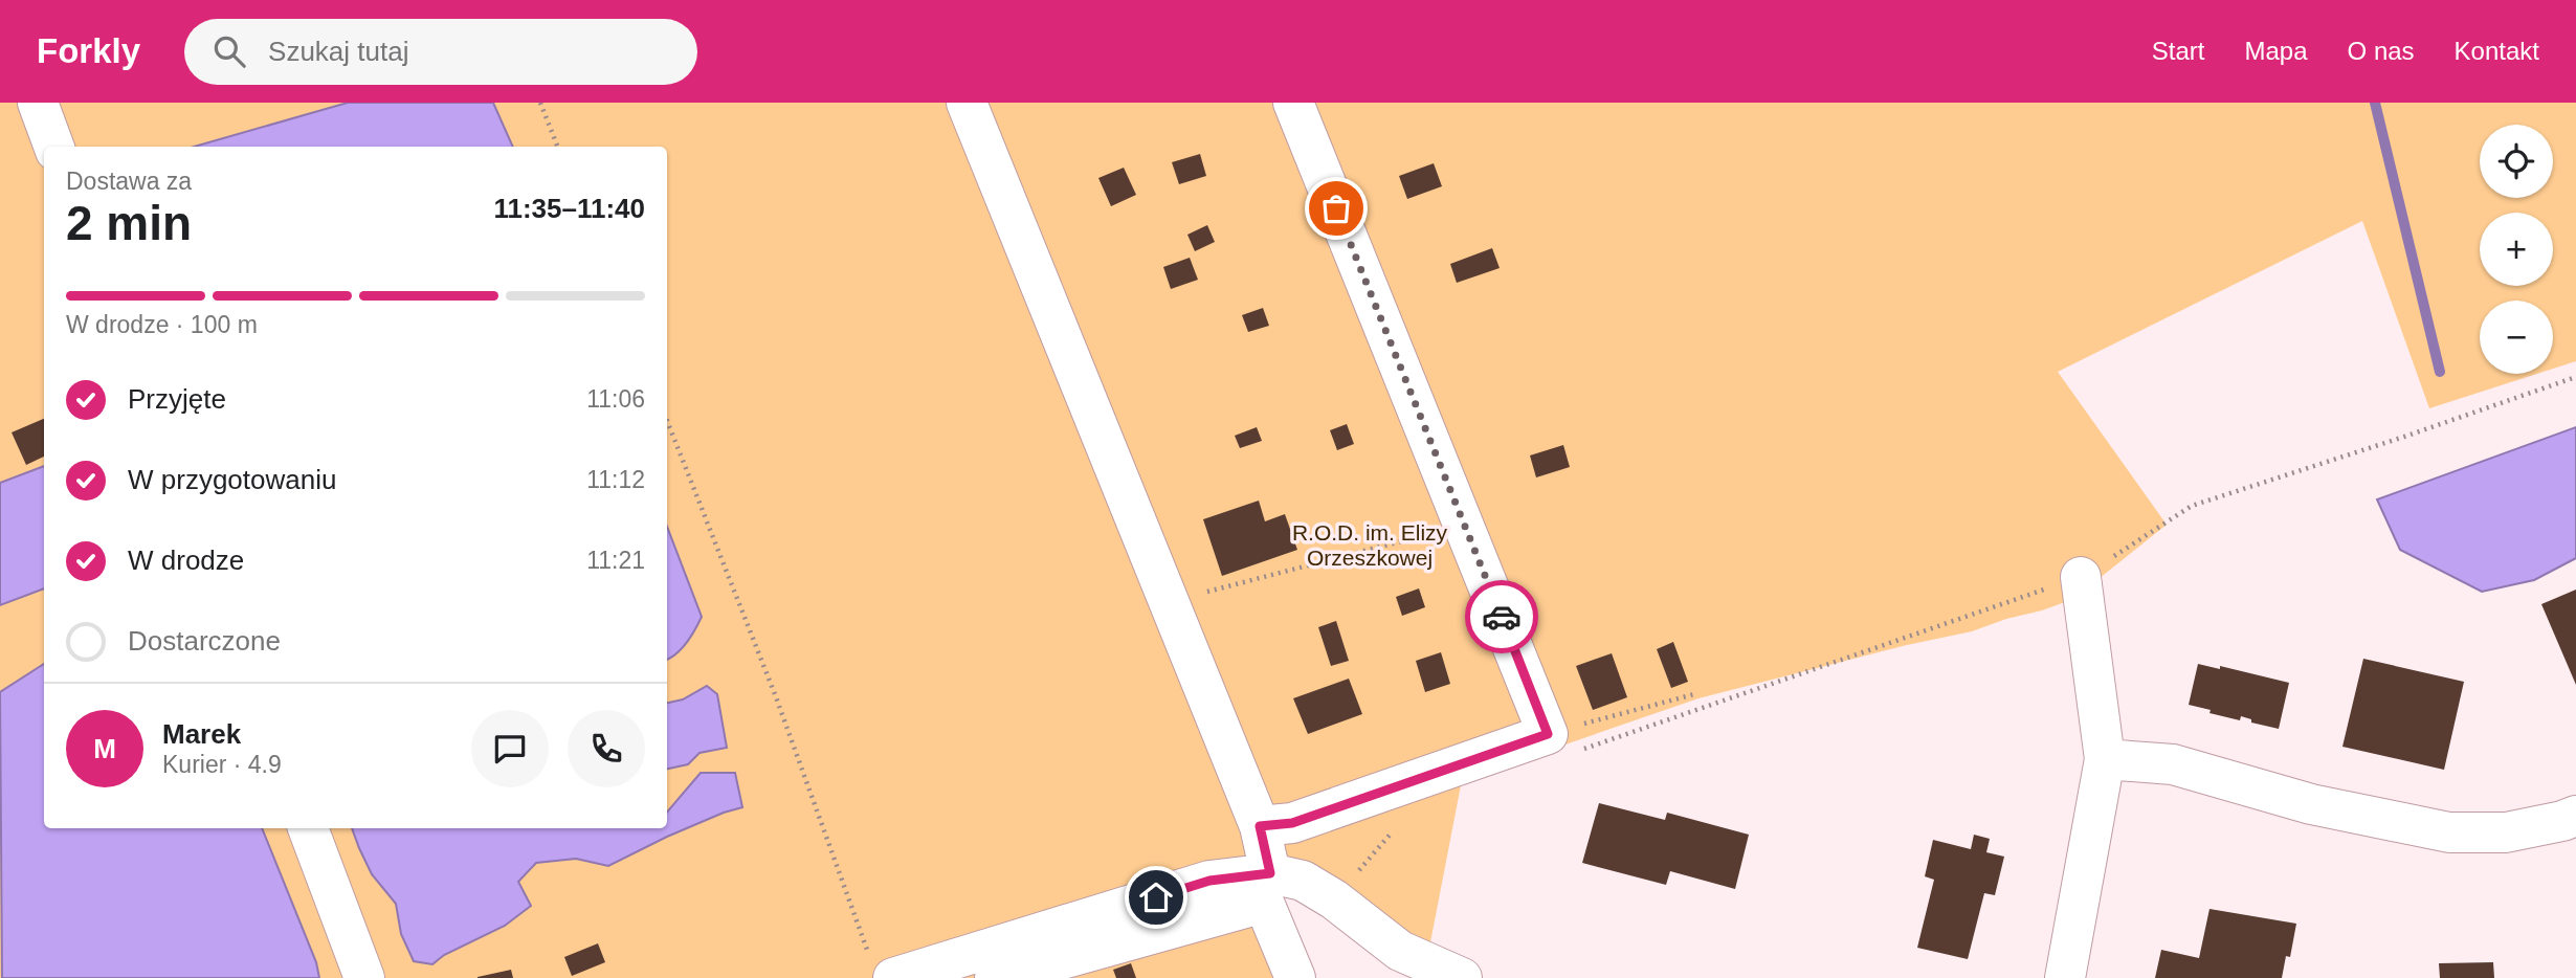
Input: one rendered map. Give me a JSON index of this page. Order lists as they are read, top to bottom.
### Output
{
  "parks": ["R.O.D. im. Elizy Orzeszkowej"],
  "page": {
    "header": "Forkly",
    "search": "Szukaj tutaj",
    "nav": [
      "Start",
      "Mapa",
      "O nas",
      "Kontakt"
    ],
    "map_buttons": ["+", "−"],
    "heading": ["2 min", "Dostawa za", "11:35–11:40"],
    "panel": ["Marek", "Kurier · 4.9"],
    "bar": "W drodze · 100 m",
    "list": [
      ["Przyjęte", "11:06"],
      ["W przygotowaniu", "11:12"],
      ["W drodze", "11:21"],
      "Dostarczone"
    ],
    "round": "M"
  }
}
